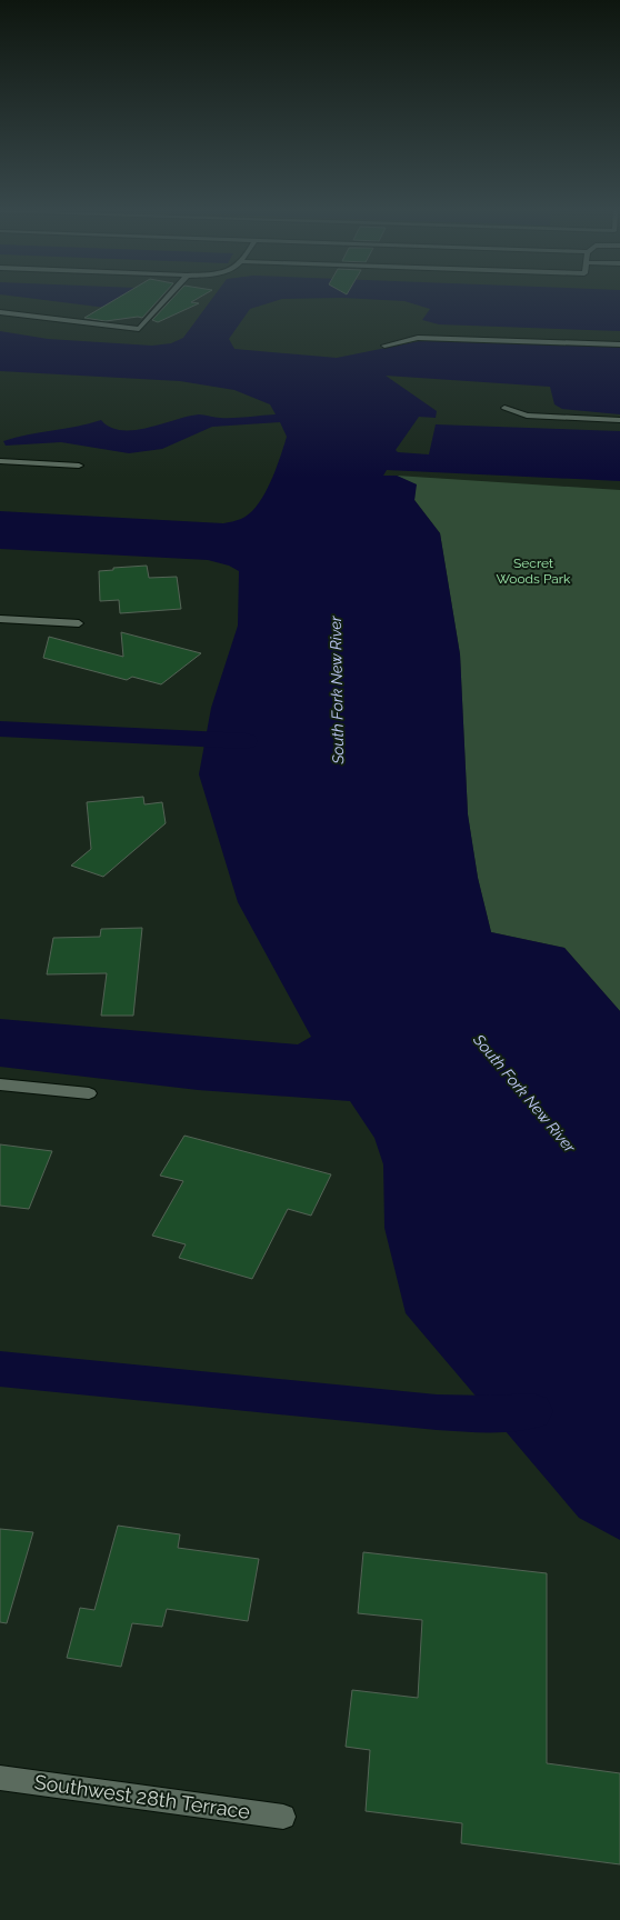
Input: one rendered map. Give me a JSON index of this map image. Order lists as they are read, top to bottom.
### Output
{
  "streets": {
    "street": ["Southwest 28th Terrace"]
  },
  "water": ["South Fork New River"],
  "parks": ["Secret Woods Park"]
}
